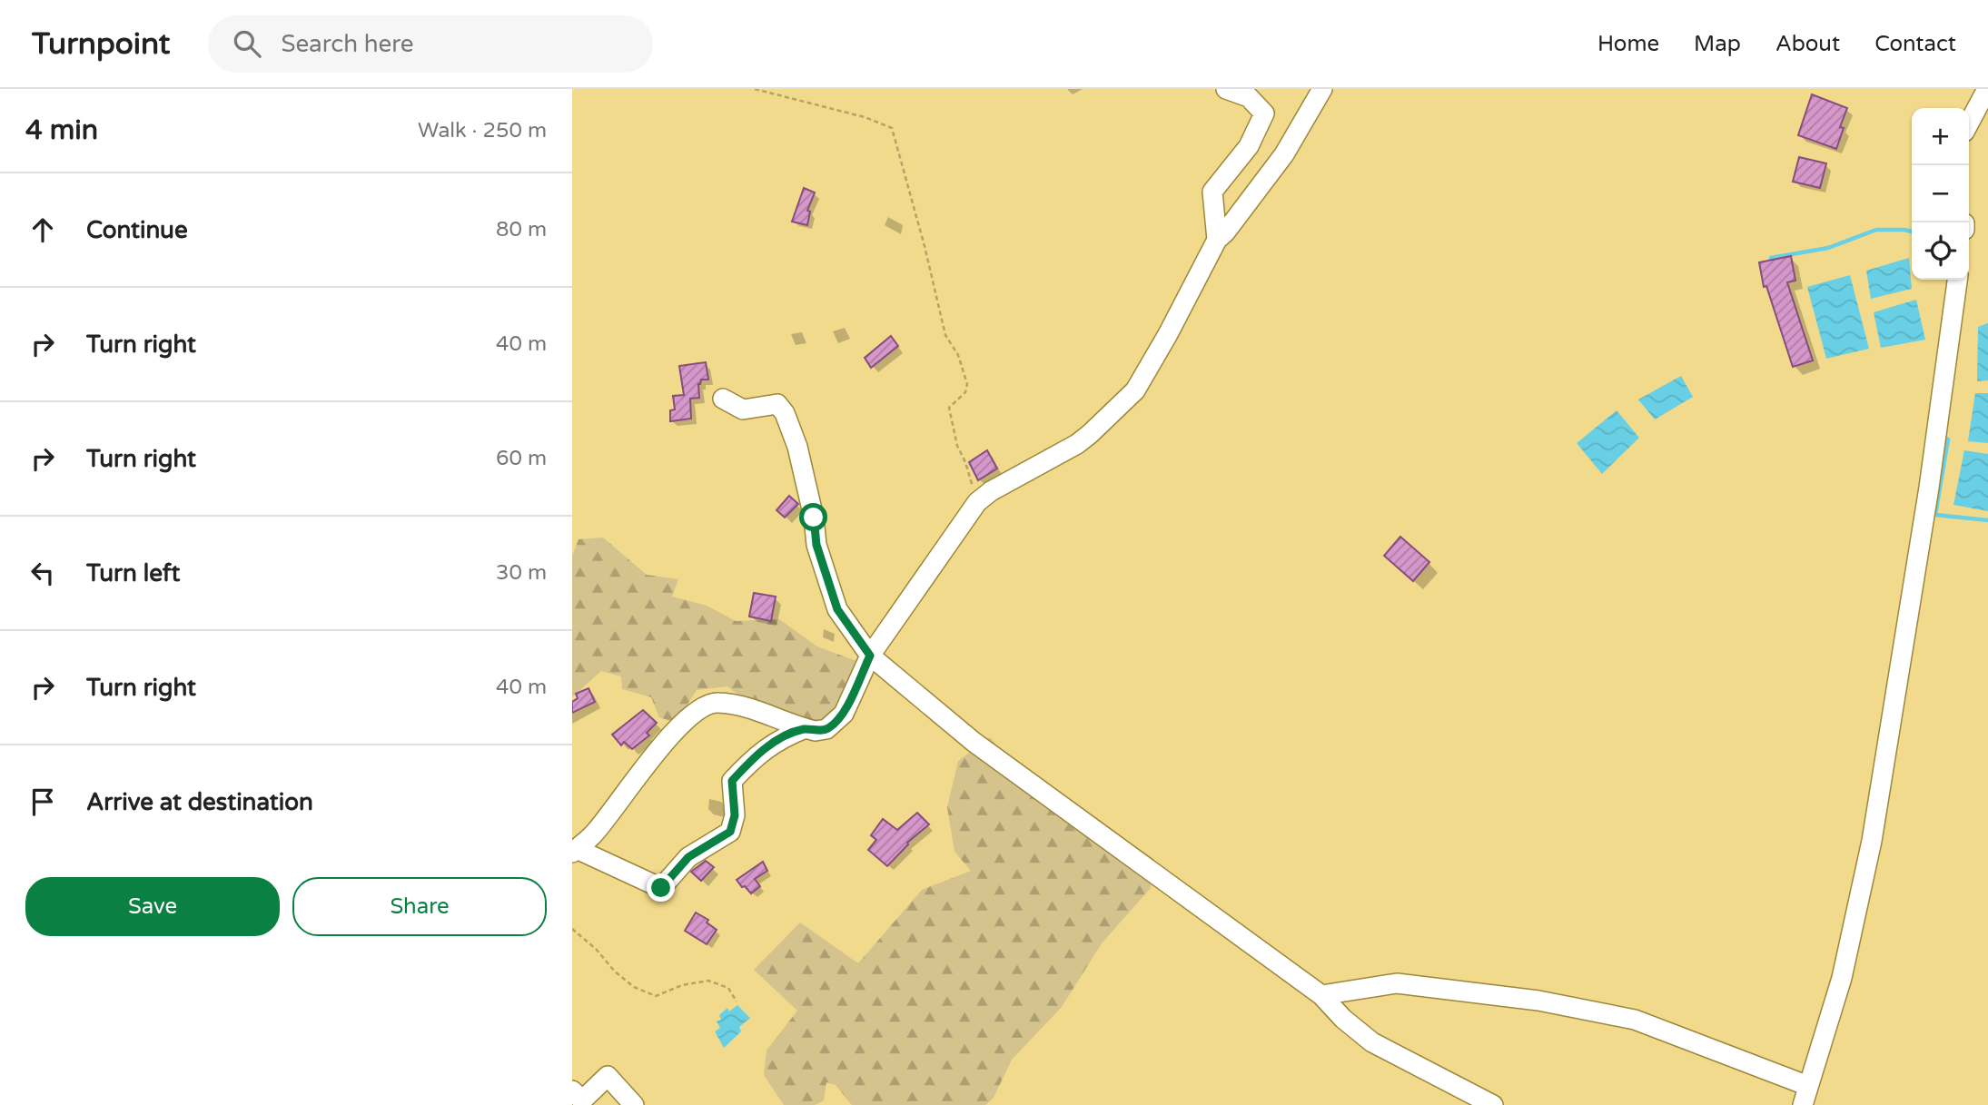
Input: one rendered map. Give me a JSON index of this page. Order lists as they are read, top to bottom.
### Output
{
  "page": {
    "header": "Turnpoint",
    "search": "Search here",
    "nav": [
      "Home",
      "Map",
      "About",
      "Contact"
    ],
    "heading": ["4 min", "Walk · 250 m"],
    "map_buttons": ["+", "−"],
    "list": [
      ["Continue", "80 m"],
      ["Turn right", "40 m"],
      ["Turn right", "60 m"],
      ["Turn left", "30 m"],
      ["Turn right", "40 m"],
      "Arrive at destination"
    ],
    "buttons": ["Save", "Share"]
  }
}
